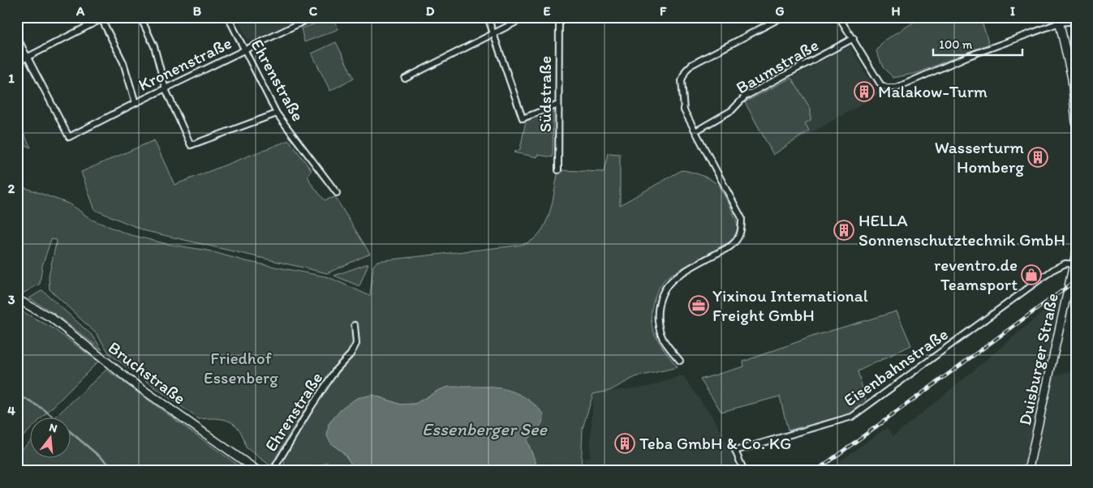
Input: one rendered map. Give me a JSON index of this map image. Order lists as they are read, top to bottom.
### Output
{
  "streets": {
    "main road": ["Duisburger Straße", "Bruchstraße"],
    "street": [
      "Kronenstraße",
      "Baumstraße",
      "Ehrenstraße",
      "Südstraße",
      "Eisenbahnstraße"
    ]
  },
  "crossings": [
    ["Kronenstraße", "Ehrenstraße"],
    ["Duisburger Straße", "Eisenbahnstraße"]
  ],
  "water": ["Essenberger See"],
  "parks": ["Friedhof Essenberg"],
  "places": {
    "building": [
      "Malakow-Turm",
      "Wasserturm Homberg",
      "HELLA Sonnenschutztechnik GmbH",
      "Teba GmbH & Co. KG"
    ],
    "shop": ["reventro.de Teamsport"],
    "office": ["Yixinou International Freight GmbH"]
  },
  "scale_bar": "100 m",
  "north": "top",
  "grid": {
    "columns": [
      "A",
      "B",
      "C",
      "D",
      "E",
      "F",
      "G",
      "H",
      "I"
    ],
    "rows": [
      "1",
      "2",
      "3",
      "4"
    ]
  }
}
